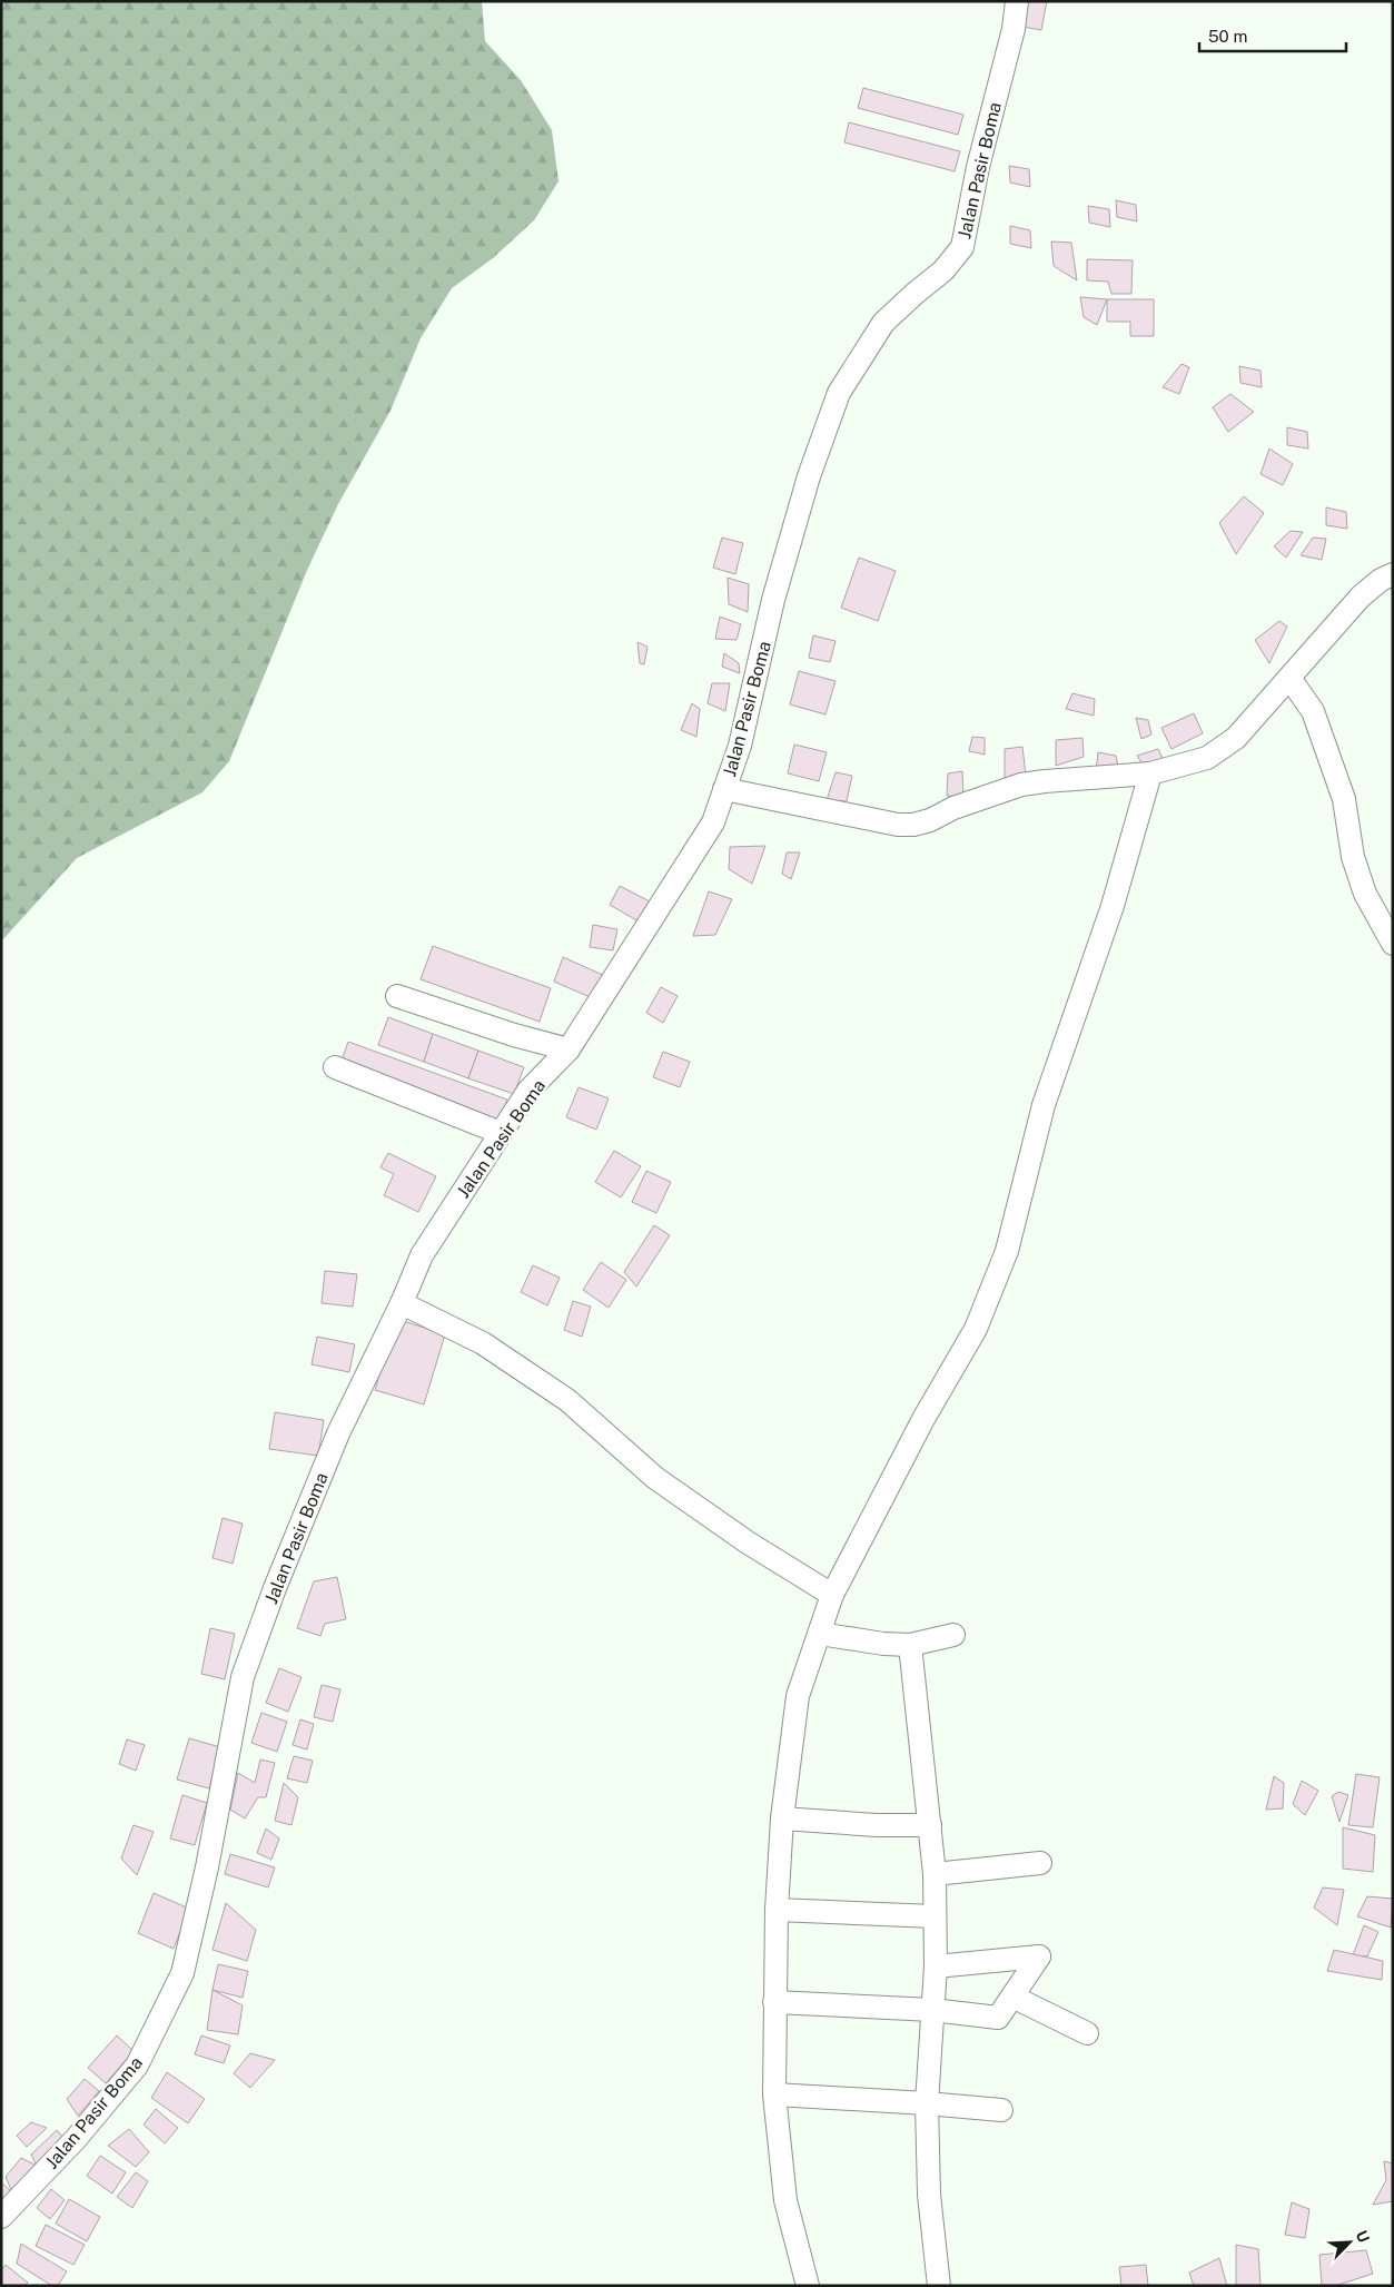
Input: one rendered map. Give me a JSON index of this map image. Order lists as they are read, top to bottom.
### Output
{
  "streets": {
    "street": ["Jalan Pasir Boma"]
  },
  "scale_bar": "50 m",
  "north": "top right"
}
